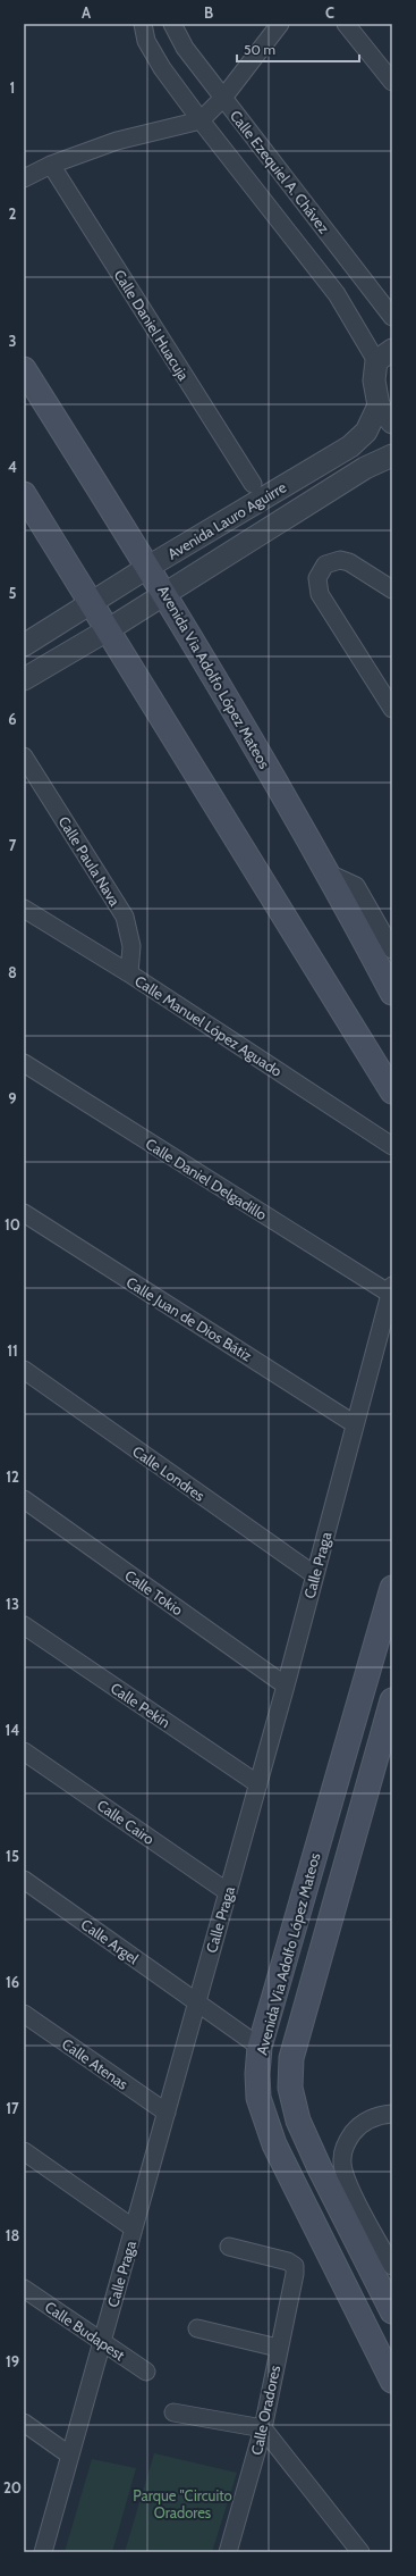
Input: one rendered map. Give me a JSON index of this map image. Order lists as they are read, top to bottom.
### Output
{
  "streets": {
    "main road": ["Avenida Via Adolfo López Mateos"],
    "street": [
      "Calle Ezequiel A. Chávez",
      "Calle Daniel Huacuja",
      "Avenida Lauro Aguirre",
      "Calle Paula Nava",
      "Calle Manuel López Aguado",
      "Calle Daniel Delgadillo",
      "Calle Juan de Dios Bátiz",
      "Calle Londres",
      "Calle Praga",
      "Calle Tokio",
      "Calle Pekín",
      "Calle Cairo",
      "Calle Argel",
      "Calle Atenas",
      "Calle Budapest",
      "Calle Oradores"
    ]
  },
  "crossings": [
    ["Avenida Lauro Aguirre", "Avenida Via Adolfo López Mateos"],
    ["Avenida Via Adolfo López Mateos", "Calle Argel"],
    ["Calle Paula Nava", "Calle Manuel López Aguado"],
    ["Calle Daniel Delgadillo", "Calle Praga"],
    ["Calle Juan de Dios Bátiz", "Calle Praga"],
    ["Calle Londres", "Calle Praga"],
    ["Calle Praga", "Calle Tokio"],
    ["Calle Praga", "Calle Pekín"],
    ["Calle Praga", "Calle Cairo"],
    ["Calle Praga", "Calle Argel"],
    ["Calle Praga", "Calle Atenas"],
    ["Calle Praga", "Calle Budapest"]
  ],
  "parks": ["Parque \"Circuito Oradores"],
  "scale_bar": "50 m",
  "grid": {
    "columns": ["A", "B", "C"],
    "rows": [
      "1",
      "2",
      "3",
      "4",
      "5",
      "6",
      "7",
      "8",
      "9",
      "10",
      "11",
      "12",
      "13",
      "14",
      "15",
      "16",
      "17",
      "18",
      "19",
      "20"
    ]
  }
}
